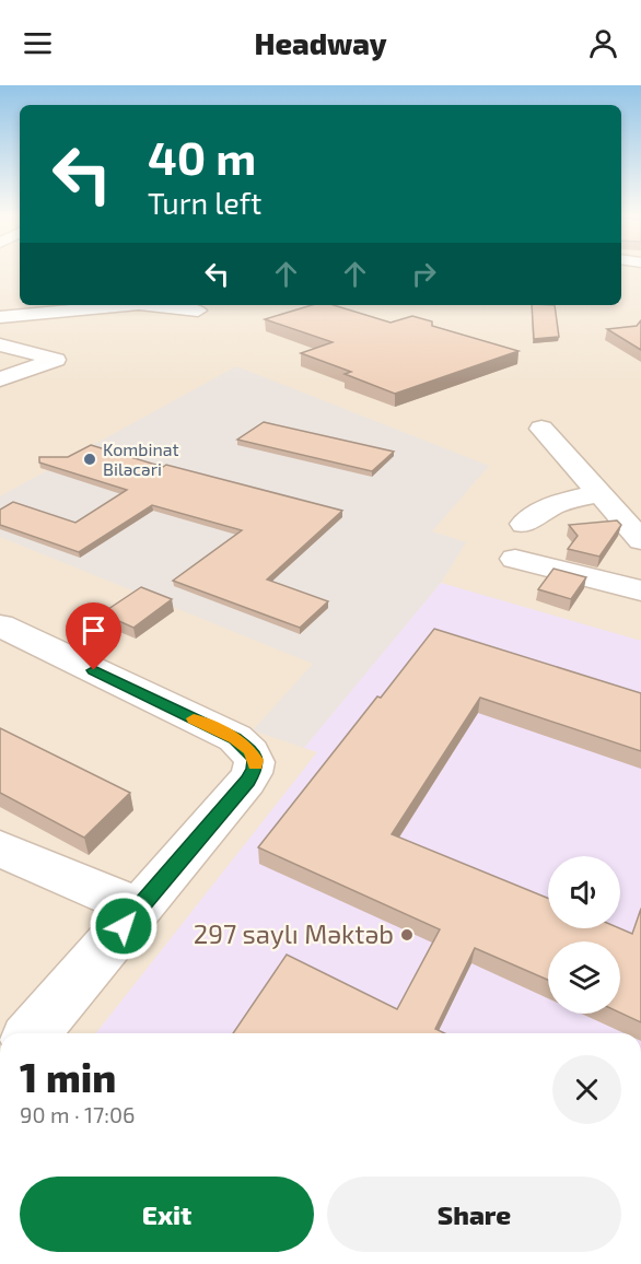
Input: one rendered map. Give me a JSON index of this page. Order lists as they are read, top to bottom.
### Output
{
  "places": ["Kombinat Biləcəri", "297 saylı Məktəb"],
  "page": {
    "header": "Headway",
    "turn": ["40 m", "Turn left"],
    "heading": ["1 min", "90 m · 17:06"],
    "buttons": ["Exit", "Share"]
  }
}
